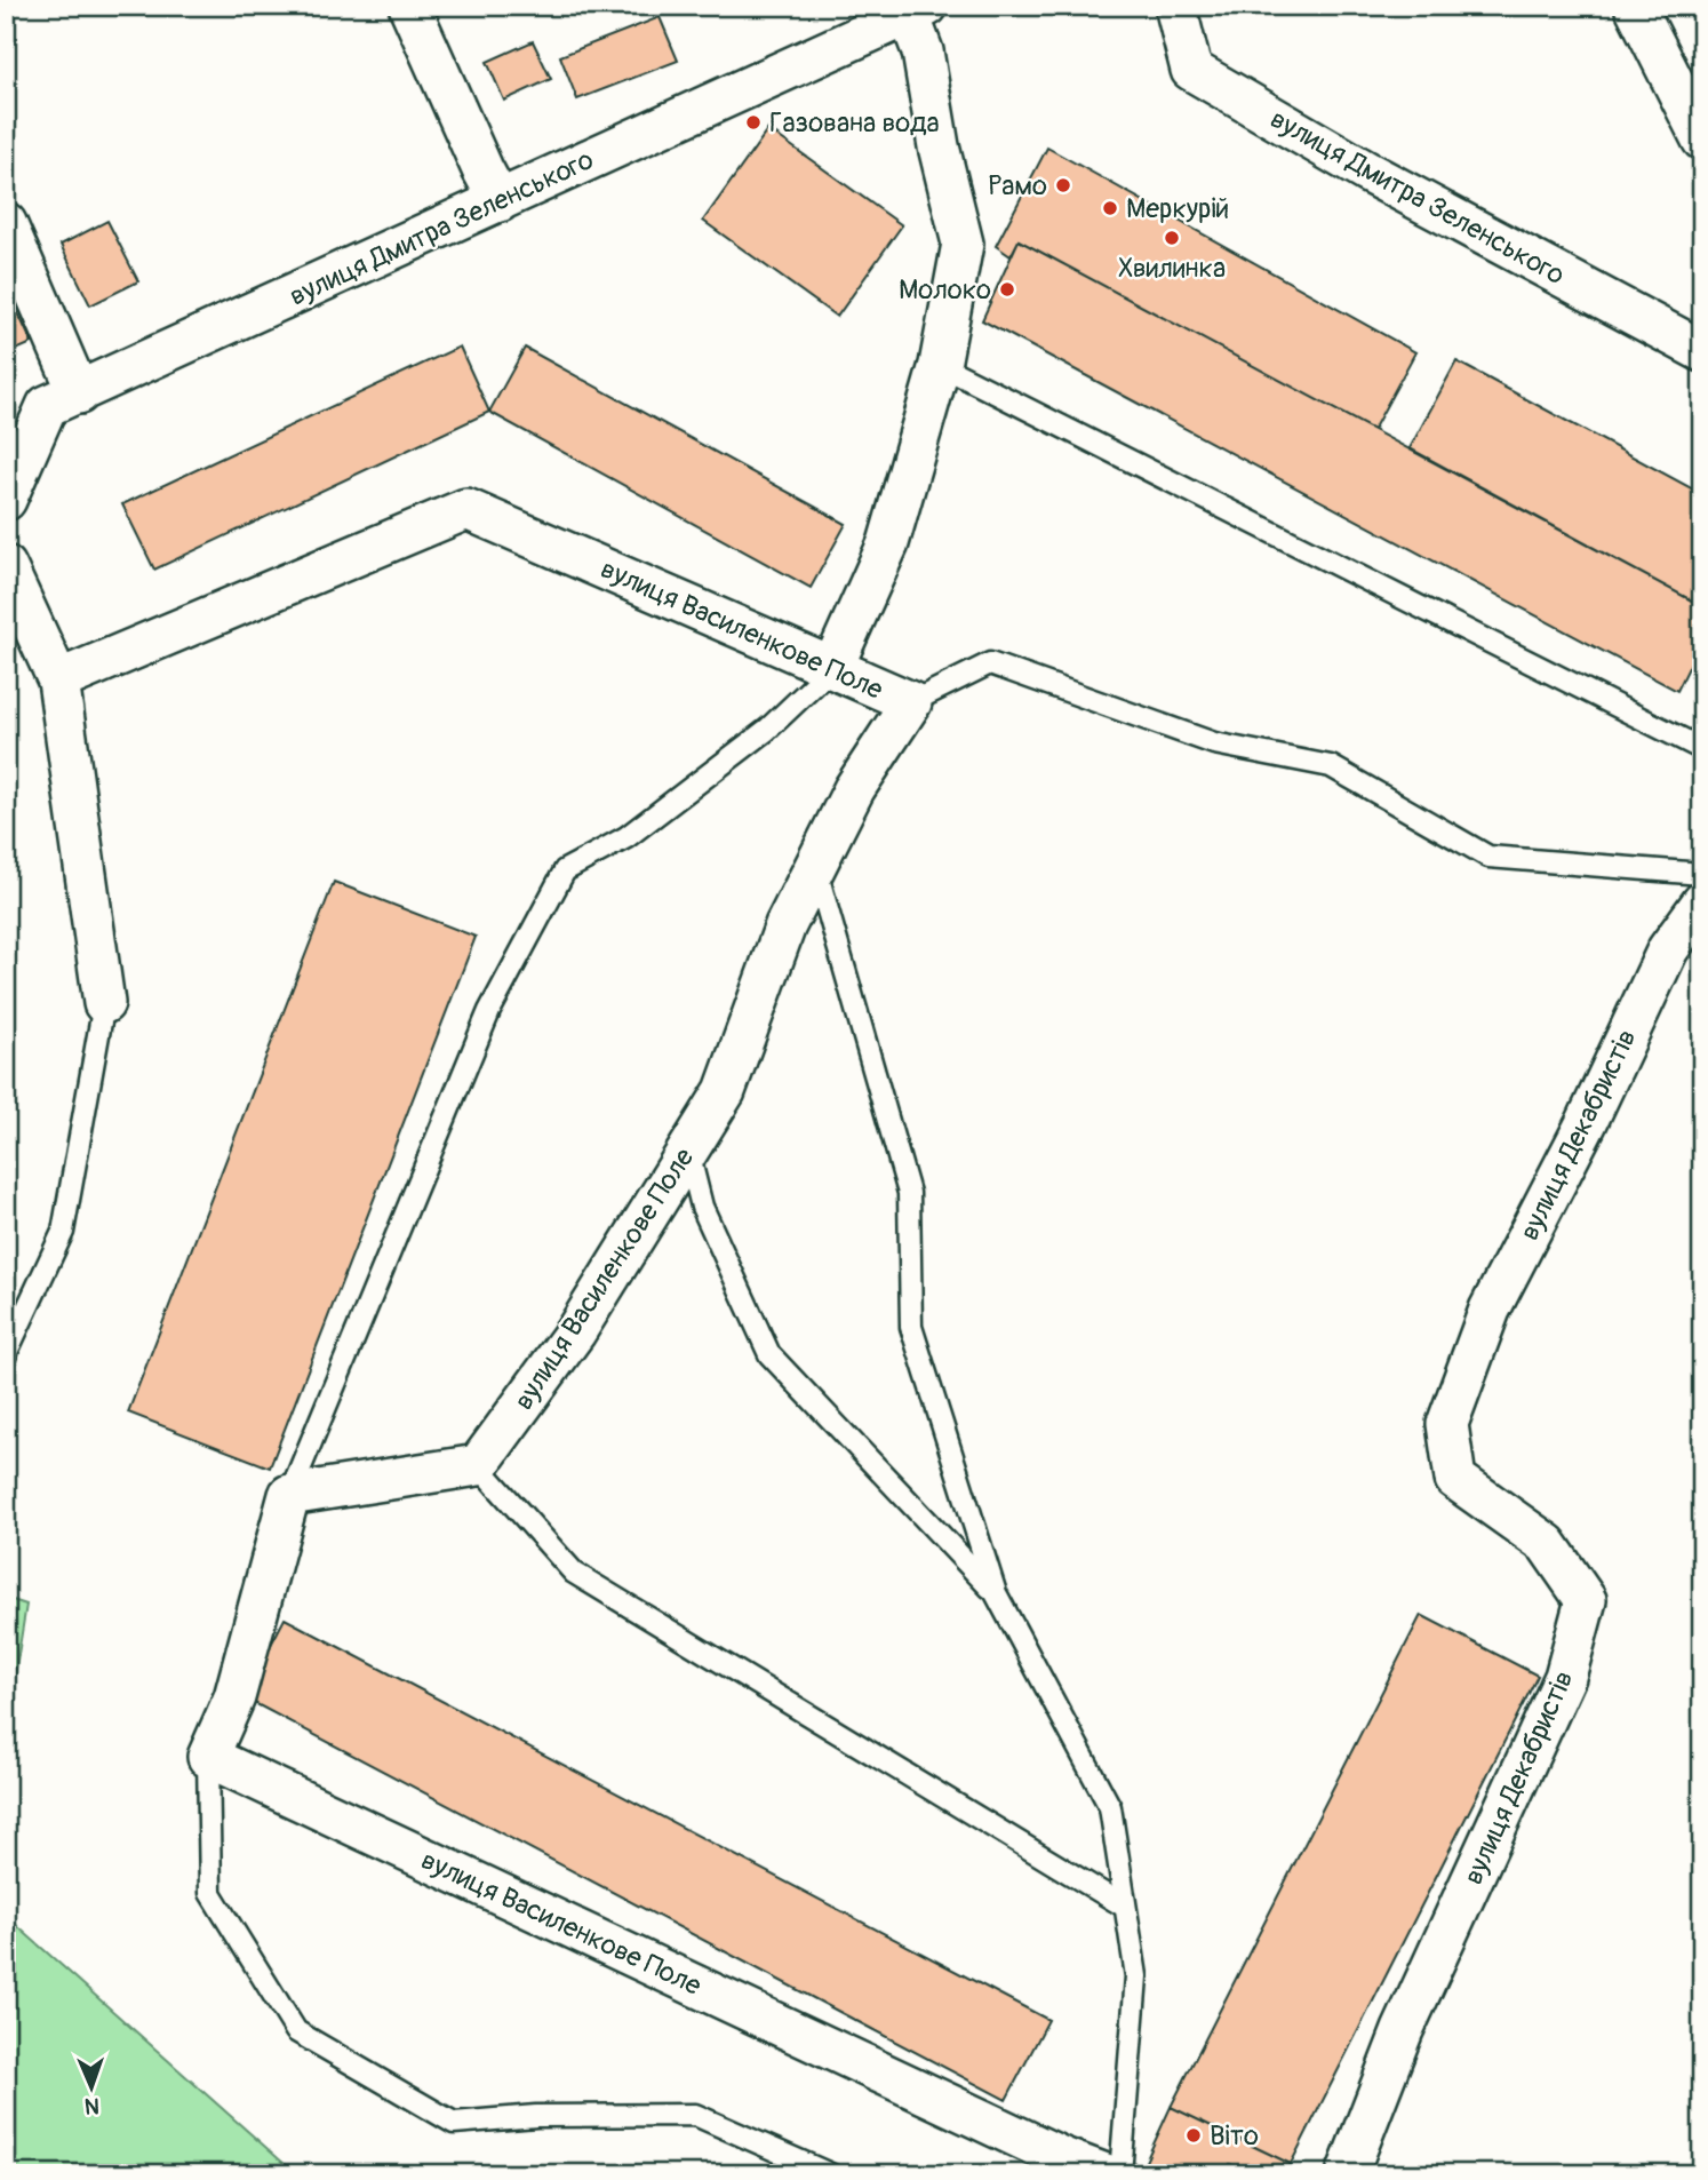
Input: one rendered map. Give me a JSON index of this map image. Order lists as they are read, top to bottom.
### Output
{
  "streets": {
    "street": ["вулиця Дмитра Зеленського", "вулиця Василенкове Поле", "вулиця Декабристів"]
  },
  "places": [
    "Газована вода",
    "Рамо",
    "Меркурій",
    "Хвилинка",
    "Молоко",
    "Віто"
  ],
  "north": "bottom"
}
